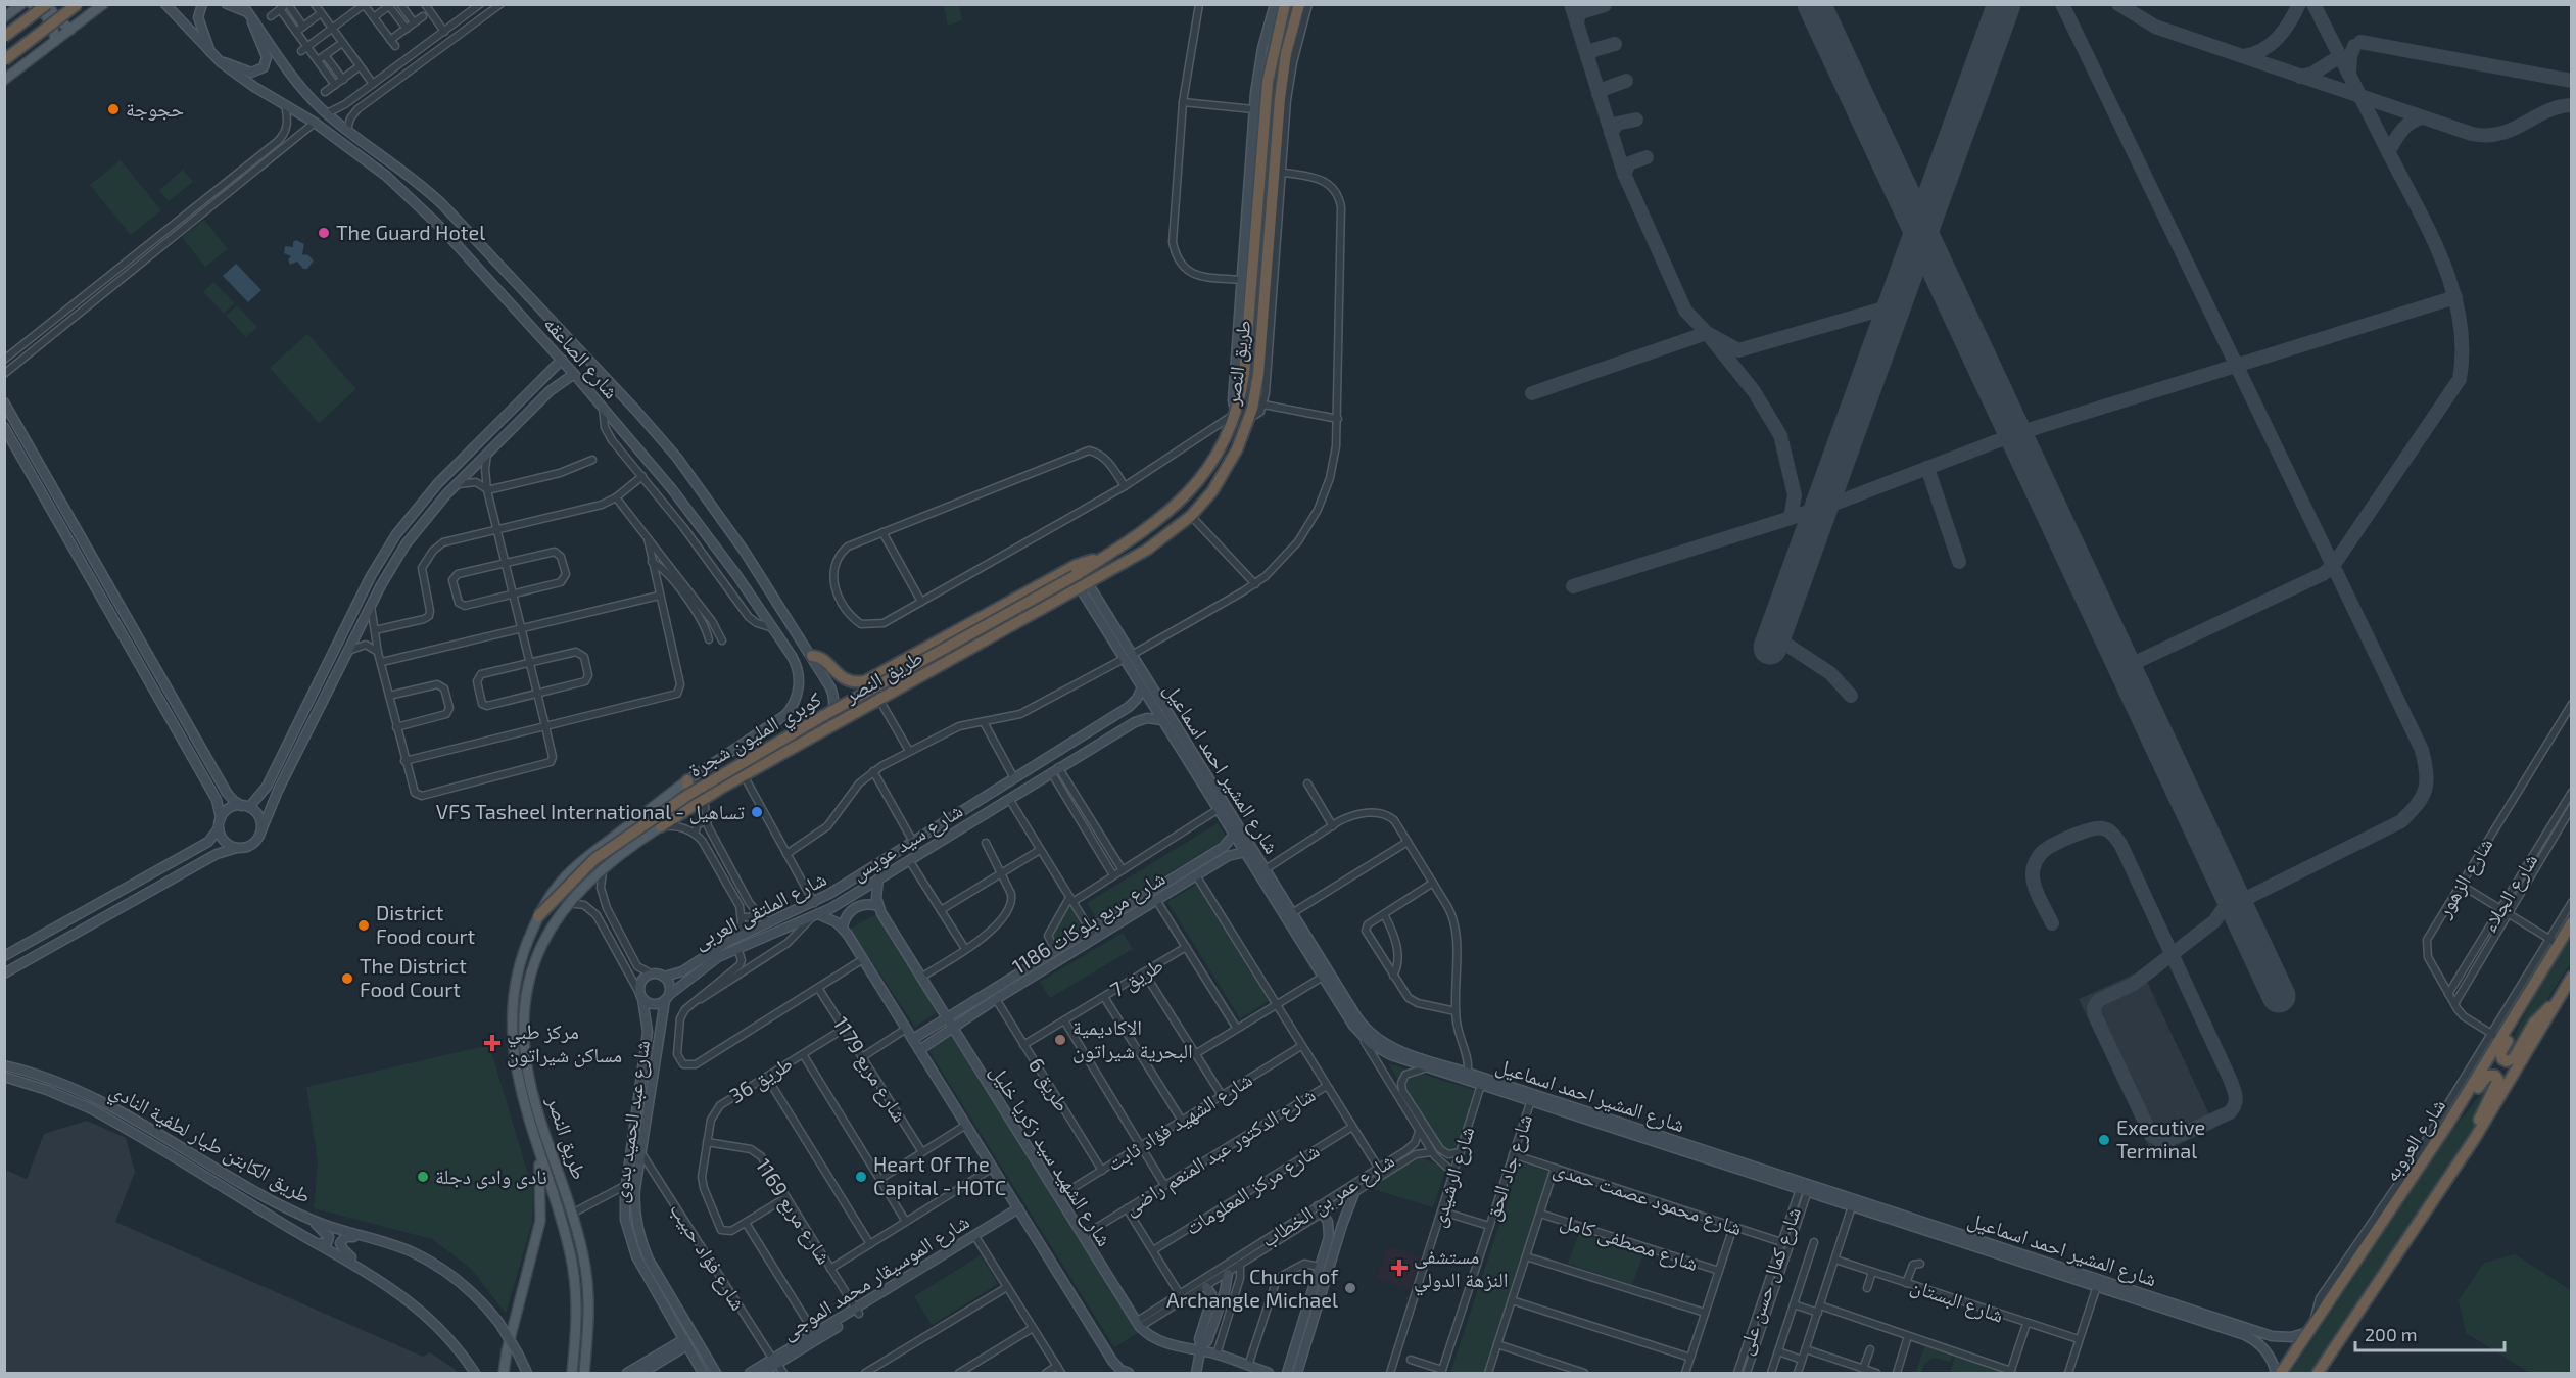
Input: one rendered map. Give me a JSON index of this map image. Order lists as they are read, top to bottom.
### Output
{
  "streets": {
    "highway": ["طريق النصر", "كوبري المليون شجرة", "شارع العروبه"],
    "street": [
      "شارع الصاعقه",
      "شارع المشير احمد اسماعيل",
      "شارع سيد عويس",
      "شارع الزهور",
      "شارع الجلاء",
      "شارع الملتقى العربى",
      "شارع مربع بلوكات 1186",
      "طريق 7",
      "شارع مربع 1179",
      "طريق 36",
      "طريق 6",
      "شارع عبد الحميد بدوى",
      "شارع الشهيد فؤاد ثابت",
      "طريق الكابتن طيار لطفية النادي",
      "شارع الدكتور عبد المنعم راضى",
      "شارع الشهيد سيد زكريا خليل",
      "شارع جاد الحق",
      "شارع الرشيدى",
      "شارع مركز المعلومات",
      "شارع محمود عصمت حمدى",
      "شارع عمر بن الخطاب",
      "شارع مربع 1169",
      "شارع مصطفى كامل",
      "شارع فؤاد حبيب",
      "شارع الموسيقار محمد الموجى",
      "شارع كمال حسن على",
      "شارع البستان"
    ]
  },
  "crossings": [
    ["شارع الصاعقه", "طريق النصر"],
    ["طريق النصر", "كوبري المليون شجرة"],
    ["طريق النصر", "شارع المشير احمد اسماعيل"],
    ["طريق النصر", "شارع الملتقى العربى"],
    ["شارع المشير احمد اسماعيل", "شارع الملتقى العربى"],
    ["شارع المشير احمد اسماعيل", "شارع مربع بلوكات 1186"],
    ["شارع المشير احمد اسماعيل", "شارع العروبه"],
    ["شارع المشير احمد اسماعيل", "شارع جاد الحق"],
    ["شارع المشير احمد اسماعيل", "شارع الرشيدى"],
    ["شارع المشير احمد اسماعيل", "شارع عمر بن الخطاب"],
    ["شارع المشير احمد اسماعيل", "شارع كمال حسن على"],
    ["شارع سيد عويس", "شارع الملتقى العربى"],
    ["شارع سيد عويس", "شارع عبد الحميد بدوى"],
    ["شارع الزهور", "شارع الجلاء"],
    ["شارع الزهور", "شارع العروبه"],
    ["شارع الملتقى العربى", "شارع عبد الحميد بدوى"],
    ["شارع مربع بلوكات 1186", "طريق 6"],
    ["شارع مربع بلوكات 1186", "شارع الشهيد سيد زكريا خليل"],
    ["طريق 7", "طريق 6"],
    ["شارع مربع 1179", "طريق 36"],
    ["طريق 36", "شارع مربع 1169"],
    ["طريق 6", "شارع الشهيد فؤاد ثابت"],
    ["شارع عبد الحميد بدوى", "شارع فؤاد حبيب"],
    ["شارع الشهيد فؤاد ثابت", "شارع الشهيد سيد زكريا خليل"],
    ["شارع الدكتور عبد المنعم راضى", "شارع الشهيد سيد زكريا خليل"],
    ["شارع الشهيد سيد زكريا خليل", "شارع عمر بن الخطاب"],
    ["شارع جاد الحق", "شارع محمود عصمت حمدى"],
    ["شارع محمود عصمت حمدى", "شارع كمال حسن على"],
    ["شارع مربع 1169", "شارع الموسيقار محمد الموجى"],
    ["شارع فؤاد حبيب", "شارع الموسيقار محمد الموجى"]
  ],
  "places": {
    "other": [
      "حجوجة",
      "The Guard Hotel",
      "VFS Tasheel International - تساهيل",
      "District Food court",
      "The District Food Court",
      "الاكاديمية البحرية شيراتون",
      "Executive Terminal",
      "نادى وادى دجلة",
      "Heart Of The Capital - HOTC",
      "Church of Archangle Michael"
    ],
    "health": ["مركز طبي مساكن شيراتون", "مستشفى النزهة الدولي"]
  },
  "scale_bar": "200 m"
}
